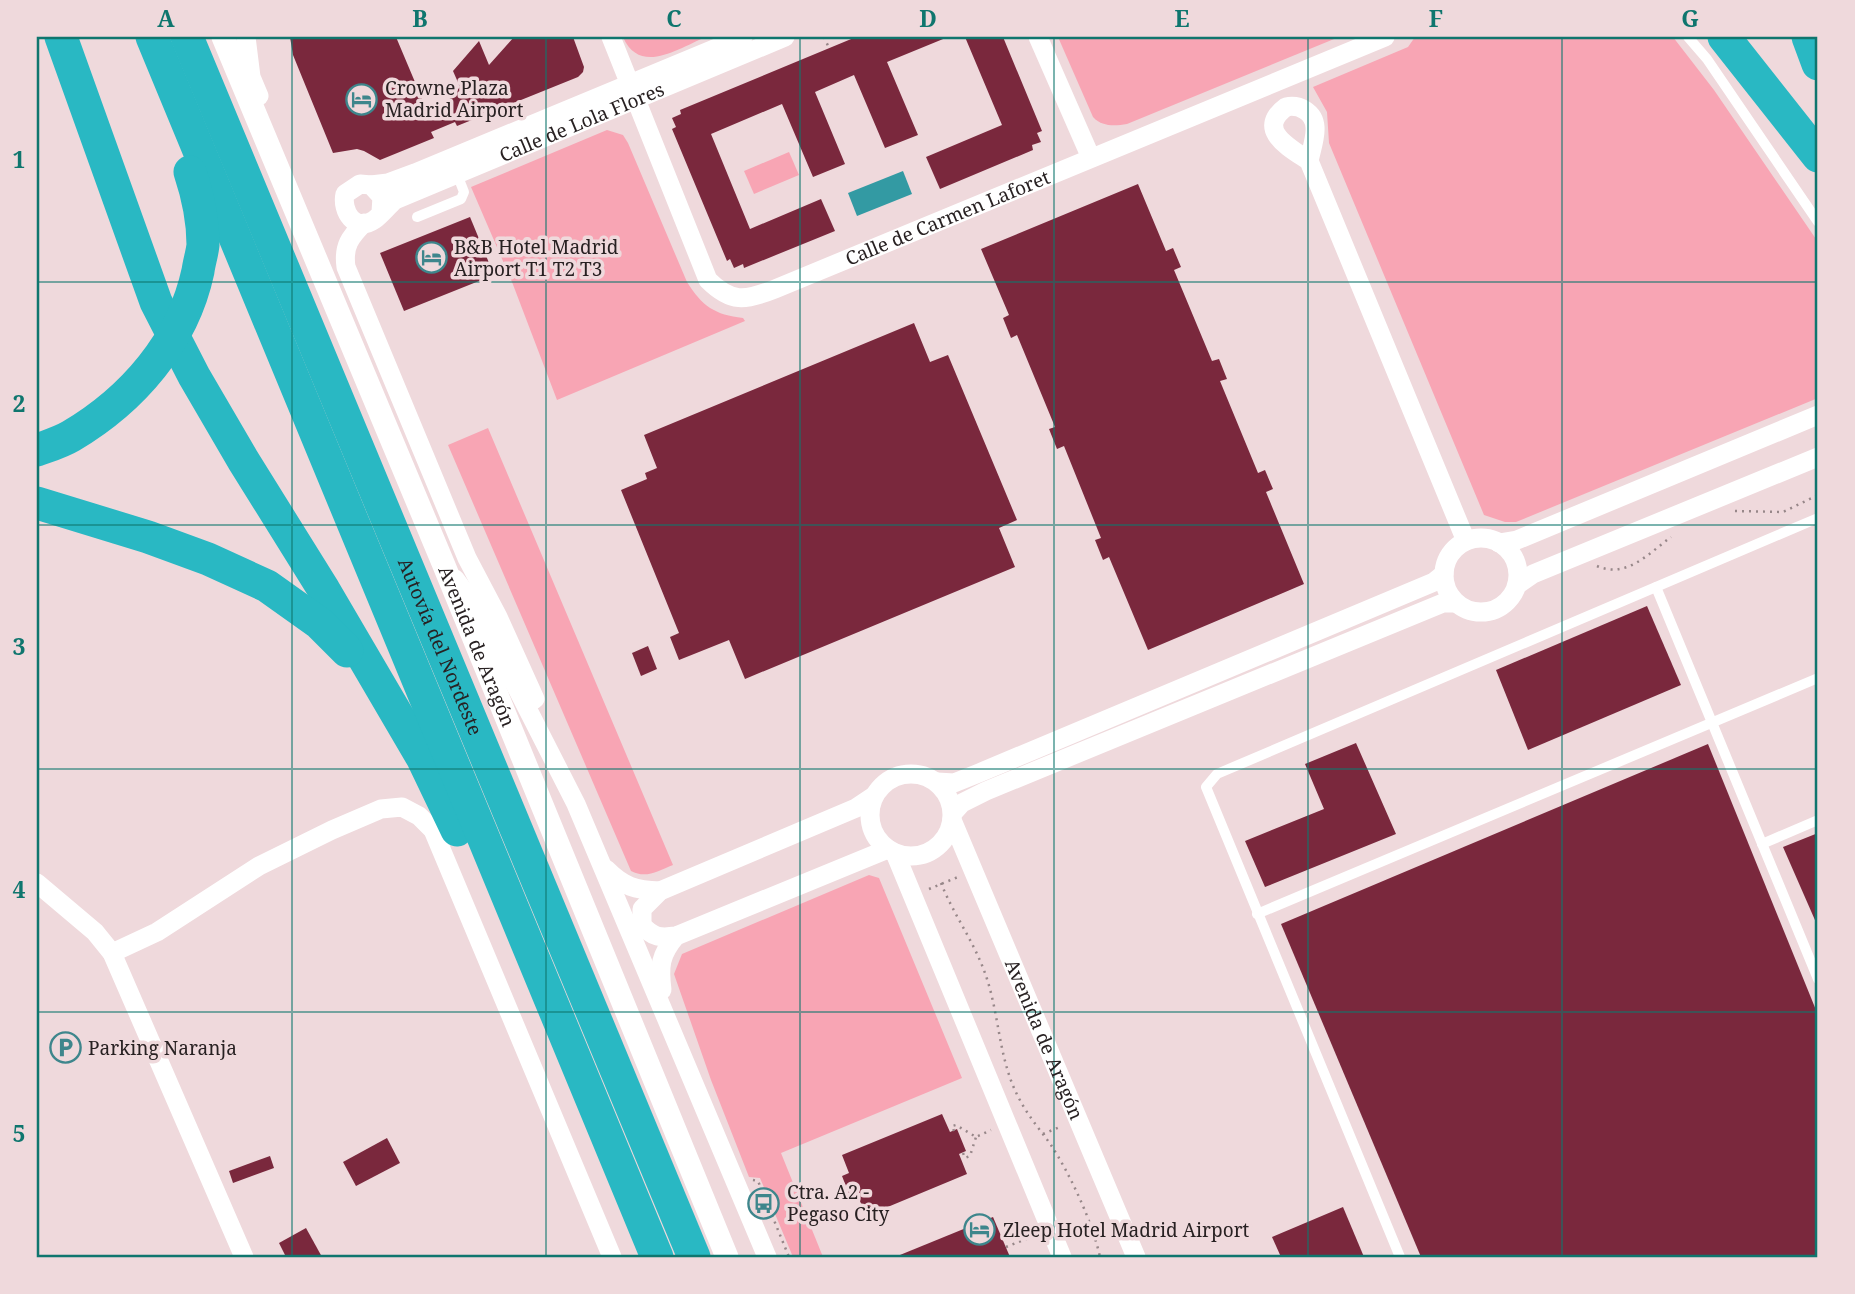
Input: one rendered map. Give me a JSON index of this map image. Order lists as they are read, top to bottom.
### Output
{
  "streets": {
    "highway": ["Autovía del Nordeste"],
    "street": ["Calle de Lola Flores", "Calle de Carmen Laforet", "Avenida de Aragón"]
  },
  "crossings": [
    ["Calle de Lola Flores", "Calle de Carmen Laforet"],
    ["Calle de Lola Flores", "Avenida de Aragón"]
  ],
  "places": {
    "hotel": ["Crowne Plaza Madrid Airport", "B&B Hotel Madrid Airport T1 T2 T3", "Zleep Hotel Madrid Airport"],
    "parking": ["Parking Naranja"],
    "bus stop": ["Ctra. A2 - Pegaso City"]
  },
  "grid": {
    "columns": [
      "A",
      "B",
      "C",
      "D",
      "E",
      "F",
      "G"
    ],
    "rows": [
      "1",
      "2",
      "3",
      "4",
      "5"
    ]
  }
}
